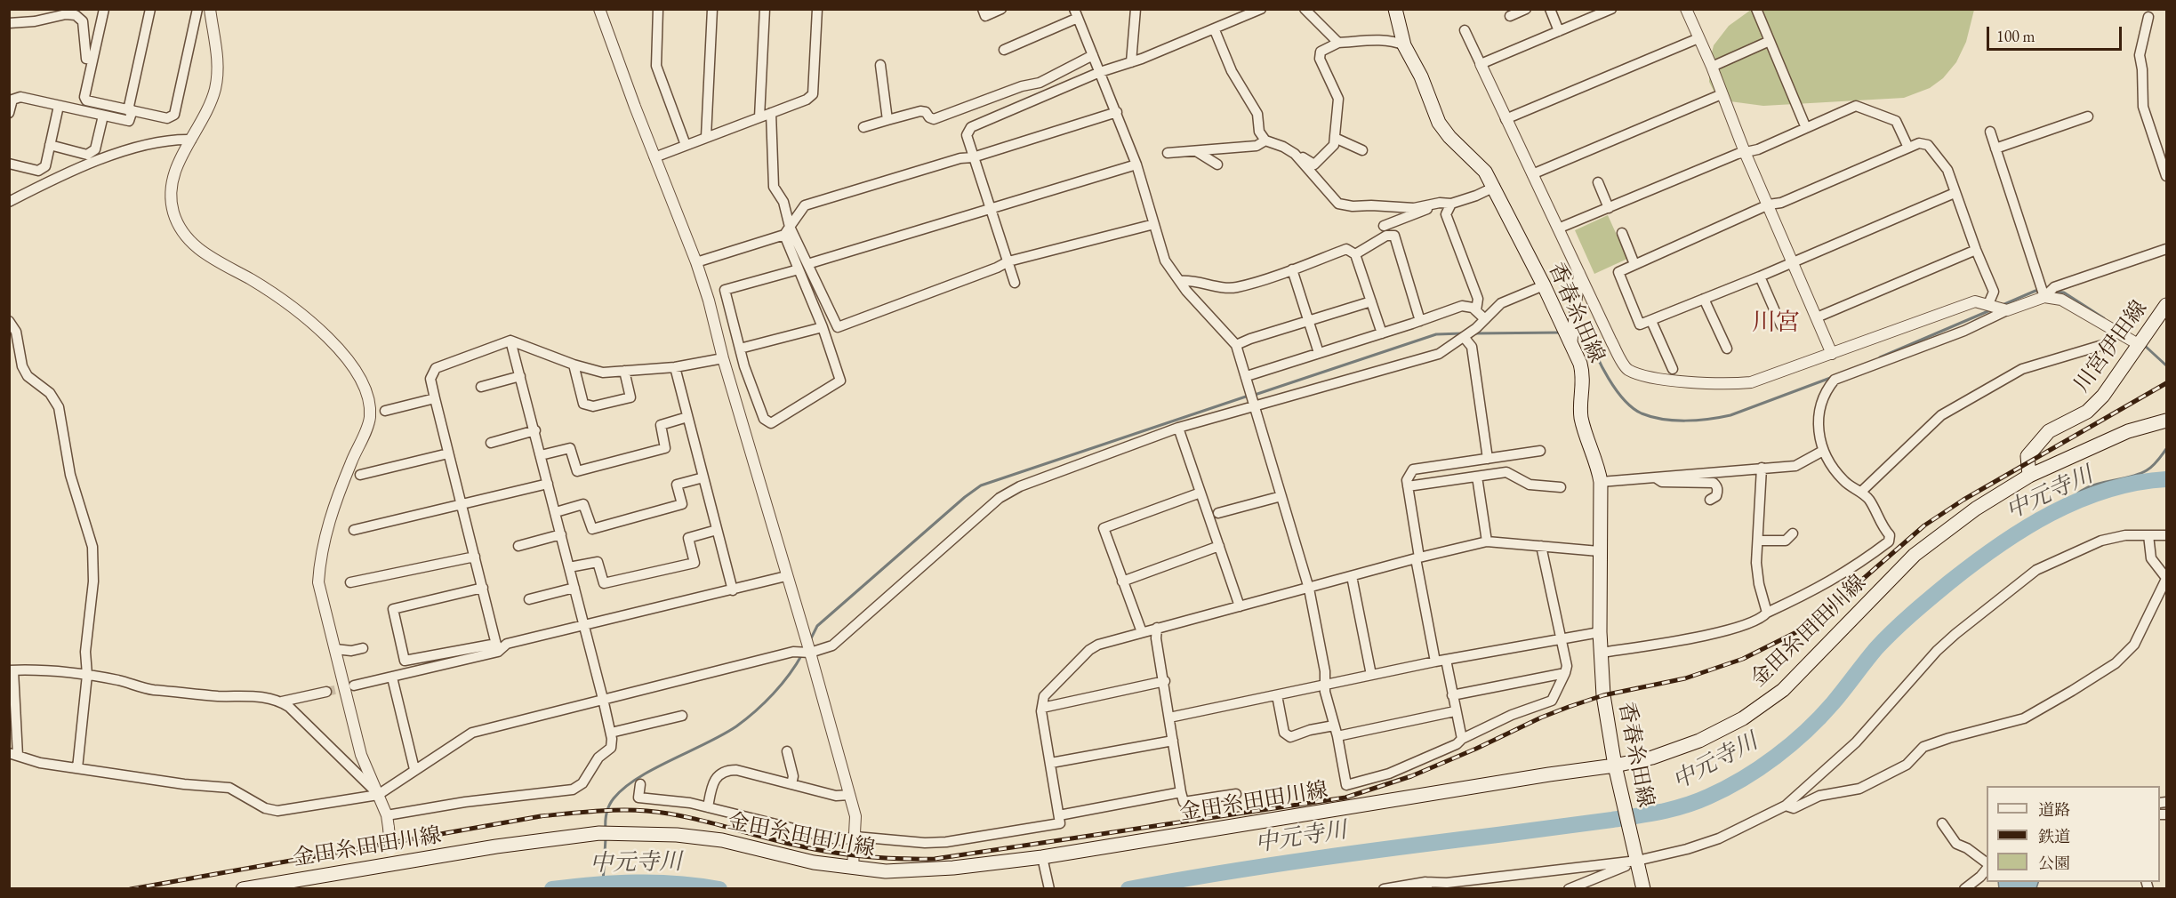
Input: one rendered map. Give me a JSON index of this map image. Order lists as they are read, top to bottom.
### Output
{
  "streets": {
    "main road": ["香春糸田線", "川宮伊田線", "金田糸田田川線"]
  },
  "crossings": [
    ["香春糸田線", "金田糸田田川線"],
    ["川宮伊田線", "金田糸田田川線"]
  ],
  "districts": ["川宮"],
  "water": ["中元寺川"],
  "legend": ["道路", "鉄道", "公園"],
  "scale_bar": "100 m"
}
